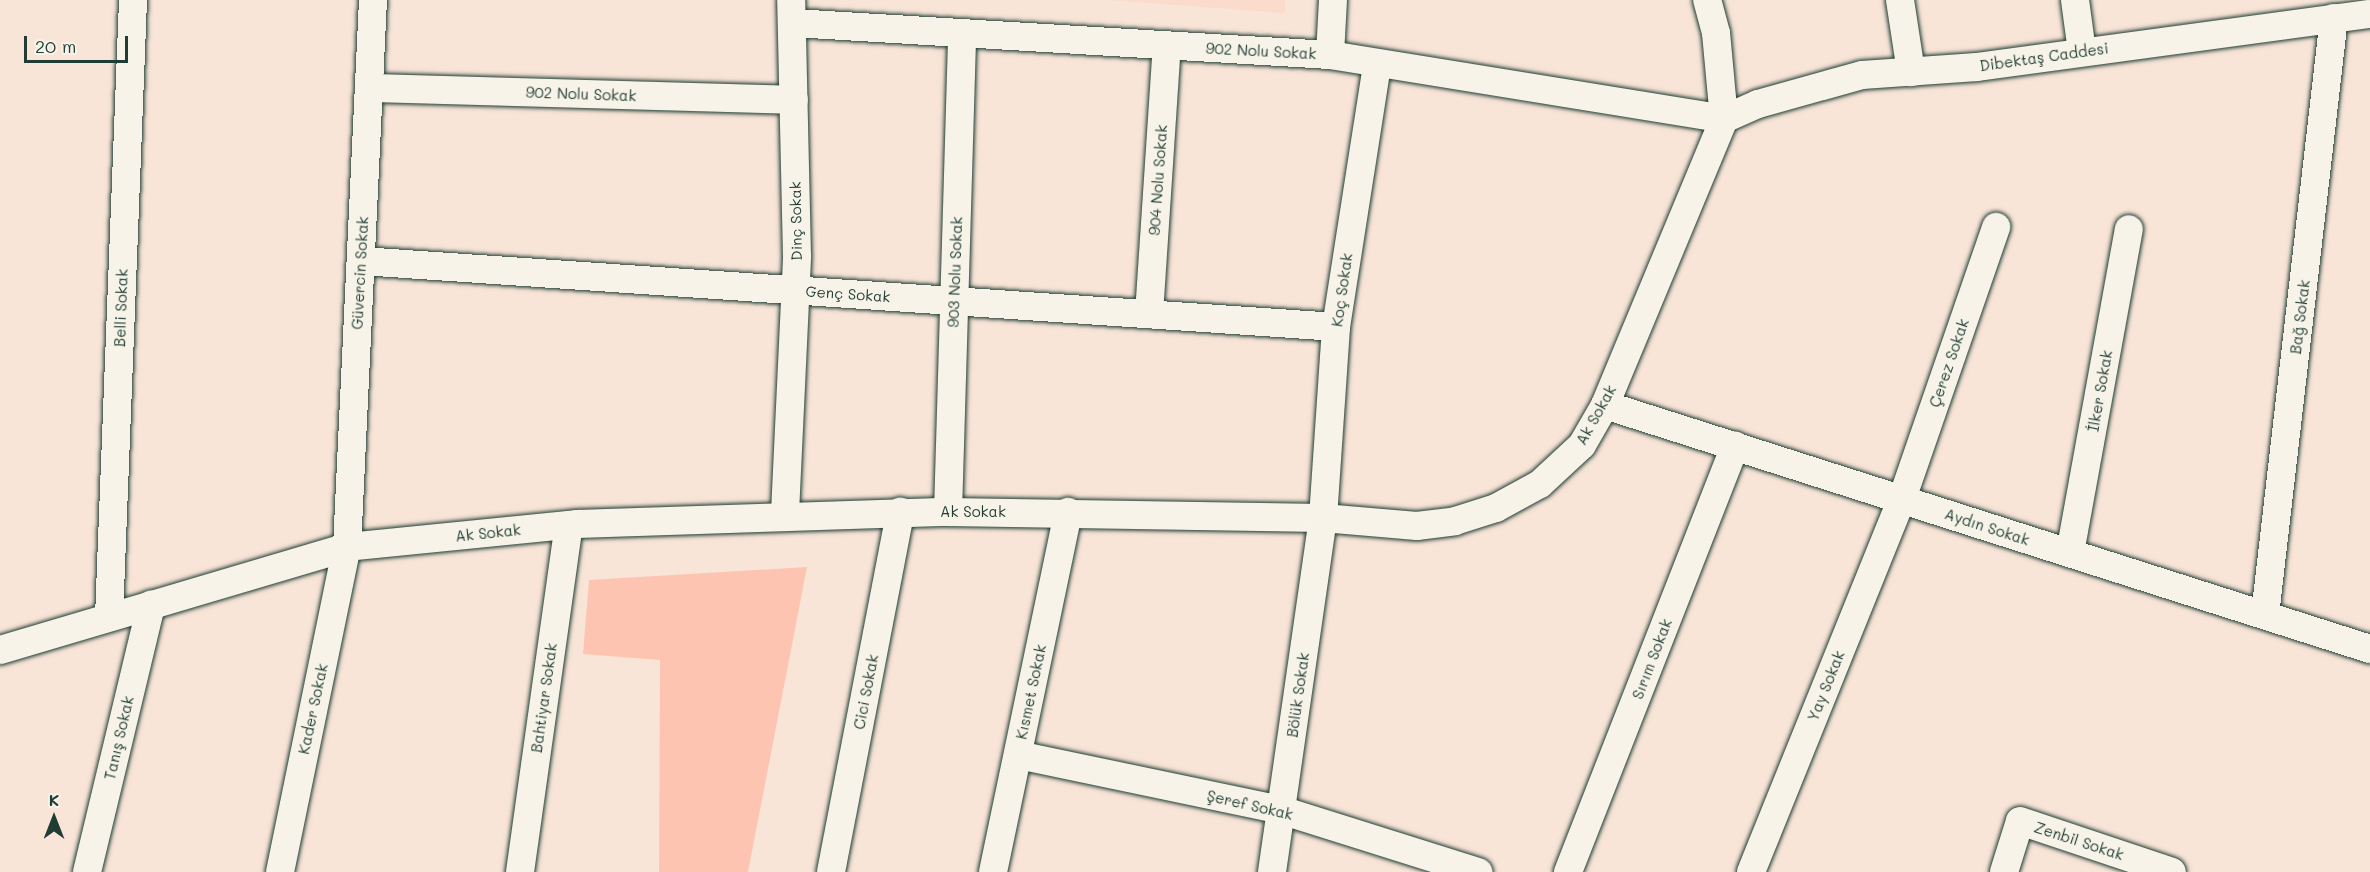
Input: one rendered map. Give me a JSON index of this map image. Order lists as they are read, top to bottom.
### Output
{
  "streets": {
    "street": [
      "902 Nolu Sokak",
      "Dibektaş Caddesi",
      "904 Nolu Sokak",
      "Dinç Sokak",
      "903 Nolu Sokak",
      "Güvercin Sokak",
      "Koç Sokak",
      "Genç Sokak",
      "Belli Sokak",
      "Bağ Sokak",
      "Çerez Sokak",
      "İlker Sokak",
      "Ak Sokak",
      "Aydın Sokak",
      "Sırım Sokak",
      "Yay Sokak",
      "Cici Sokak",
      "Kısmet Sokak",
      "Bölük Sokak",
      "Bahtiyar Sokak",
      "Kader Sokak",
      "Tanış Sokak",
      "Şeref Sokak",
      "Zenbil Sokak"
    ]
  },
  "crossings": [
    ["902 Nolu Sokak", "Dibektaş Caddesi"],
    ["902 Nolu Sokak", "904 Nolu Sokak"],
    ["902 Nolu Sokak", "Dinç Sokak"],
    ["902 Nolu Sokak", "903 Nolu Sokak"],
    ["902 Nolu Sokak", "Güvercin Sokak"],
    ["902 Nolu Sokak", "Koç Sokak"],
    ["902 Nolu Sokak", "Ak Sokak"],
    ["Dibektaş Caddesi", "Bağ Sokak"],
    ["Dibektaş Caddesi", "Ak Sokak"],
    ["904 Nolu Sokak", "Genç Sokak"],
    ["Dinç Sokak", "Genç Sokak"],
    ["Dinç Sokak", "Ak Sokak"],
    ["903 Nolu Sokak", "Genç Sokak"],
    ["903 Nolu Sokak", "Ak Sokak"],
    ["Güvercin Sokak", "Genç Sokak"],
    ["Güvercin Sokak", "Ak Sokak"],
    ["Güvercin Sokak", "Kader Sokak"],
    ["Koç Sokak", "Genç Sokak"],
    ["Koç Sokak", "Ak Sokak"],
    ["Koç Sokak", "Bölük Sokak"],
    ["Belli Sokak", "Ak Sokak"],
    ["Bağ Sokak", "Aydın Sokak"],
    ["Çerez Sokak", "Aydın Sokak"],
    ["Çerez Sokak", "Yay Sokak"],
    ["İlker Sokak", "Aydın Sokak"],
    ["Ak Sokak", "Aydın Sokak"],
    ["Ak Sokak", "Cici Sokak"],
    ["Ak Sokak", "Kısmet Sokak"],
    ["Ak Sokak", "Bölük Sokak"],
    ["Ak Sokak", "Bahtiyar Sokak"],
    ["Ak Sokak", "Kader Sokak"],
    ["Ak Sokak", "Tanış Sokak"],
    ["Aydın Sokak", "Sırım Sokak"],
    ["Aydın Sokak", "Yay Sokak"],
    ["Kısmet Sokak", "Şeref Sokak"],
    ["Bölük Sokak", "Şeref Sokak"]
  ],
  "scale_bar": "20 m",
  "north": "top"
}
